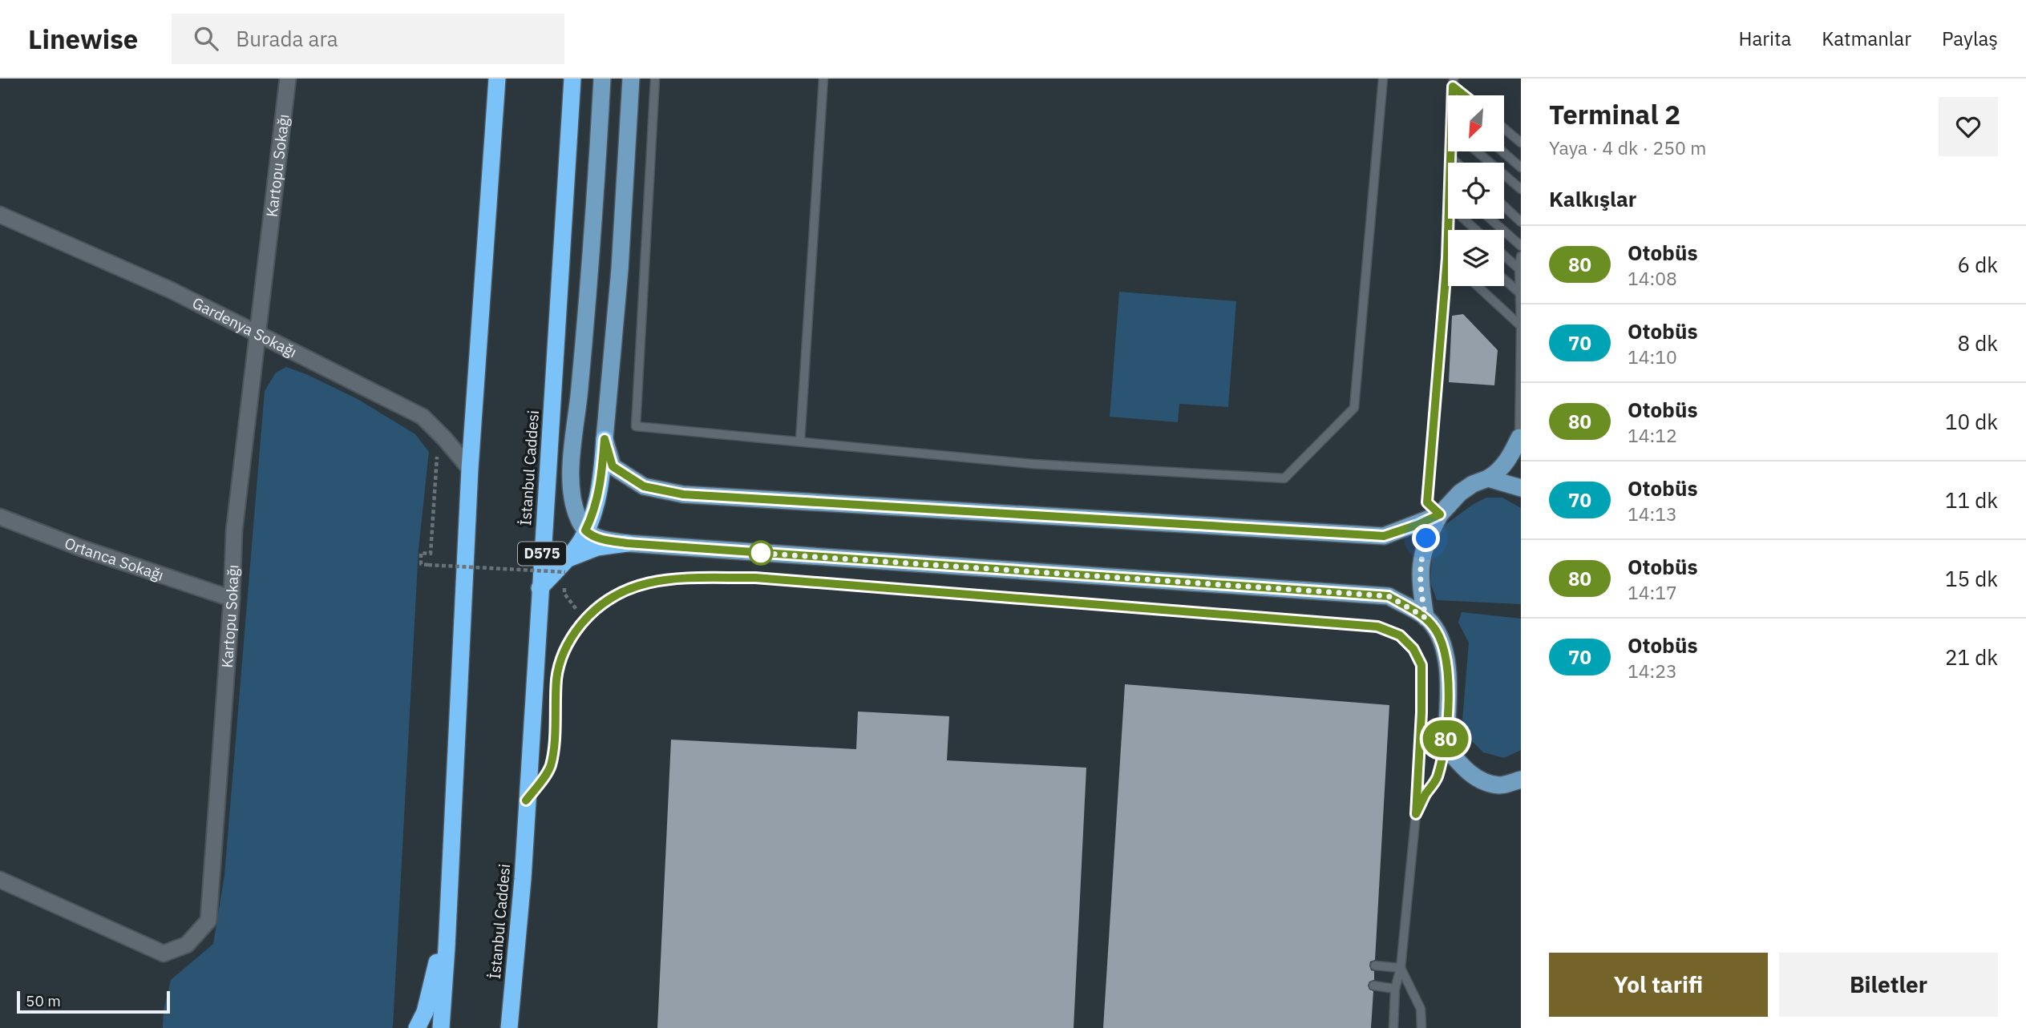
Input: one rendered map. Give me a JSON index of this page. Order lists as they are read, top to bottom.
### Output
{
  "streets": {
    "highway": ["İstanbul Caddesi", "D575"],
    "street": ["Kartopu Sokağı", "Gardenya Sokağı", "Ortanca Sokağı"]
  },
  "crossings": [
    ["Kartopu Sokağı", "Gardenya Sokağı"],
    ["Kartopu Sokağı", "Ortanca Sokağı"]
  ],
  "lines": ["bus line 80"],
  "scale_bar": "50 m",
  "north": "bottom left",
  "page": {
    "header": "Linewise",
    "search": "Burada ara",
    "nav": ["Harita", "Katmanlar", "Paylaş"],
    "on_map": "80",
    "heading": [
      ["Terminal 2", "Yaya · 4 dk · 250 m"],
      "Kalkışlar"
    ],
    "list": [
      {
        "mark": "80",
        "name": "Otobüs",
        "note": "14:08",
        "value": "6 dk"
      },
      {
        "mark": "70",
        "name": "Otobüs",
        "note": "14:10",
        "value": "8 dk"
      },
      {
        "mark": "80",
        "name": "Otobüs",
        "note": "14:12",
        "value": "10 dk"
      },
      {
        "mark": "70",
        "name": "Otobüs",
        "note": "14:13",
        "value": "11 dk"
      },
      {
        "mark": "80",
        "name": "Otobüs",
        "note": "14:17",
        "value": "15 dk"
      },
      {
        "mark": "70",
        "name": "Otobüs",
        "note": "14:23",
        "value": "21 dk"
      }
    ],
    "buttons": ["Yol tarifi", "Biletler"],
    "scale": "50 m"
  }
}
